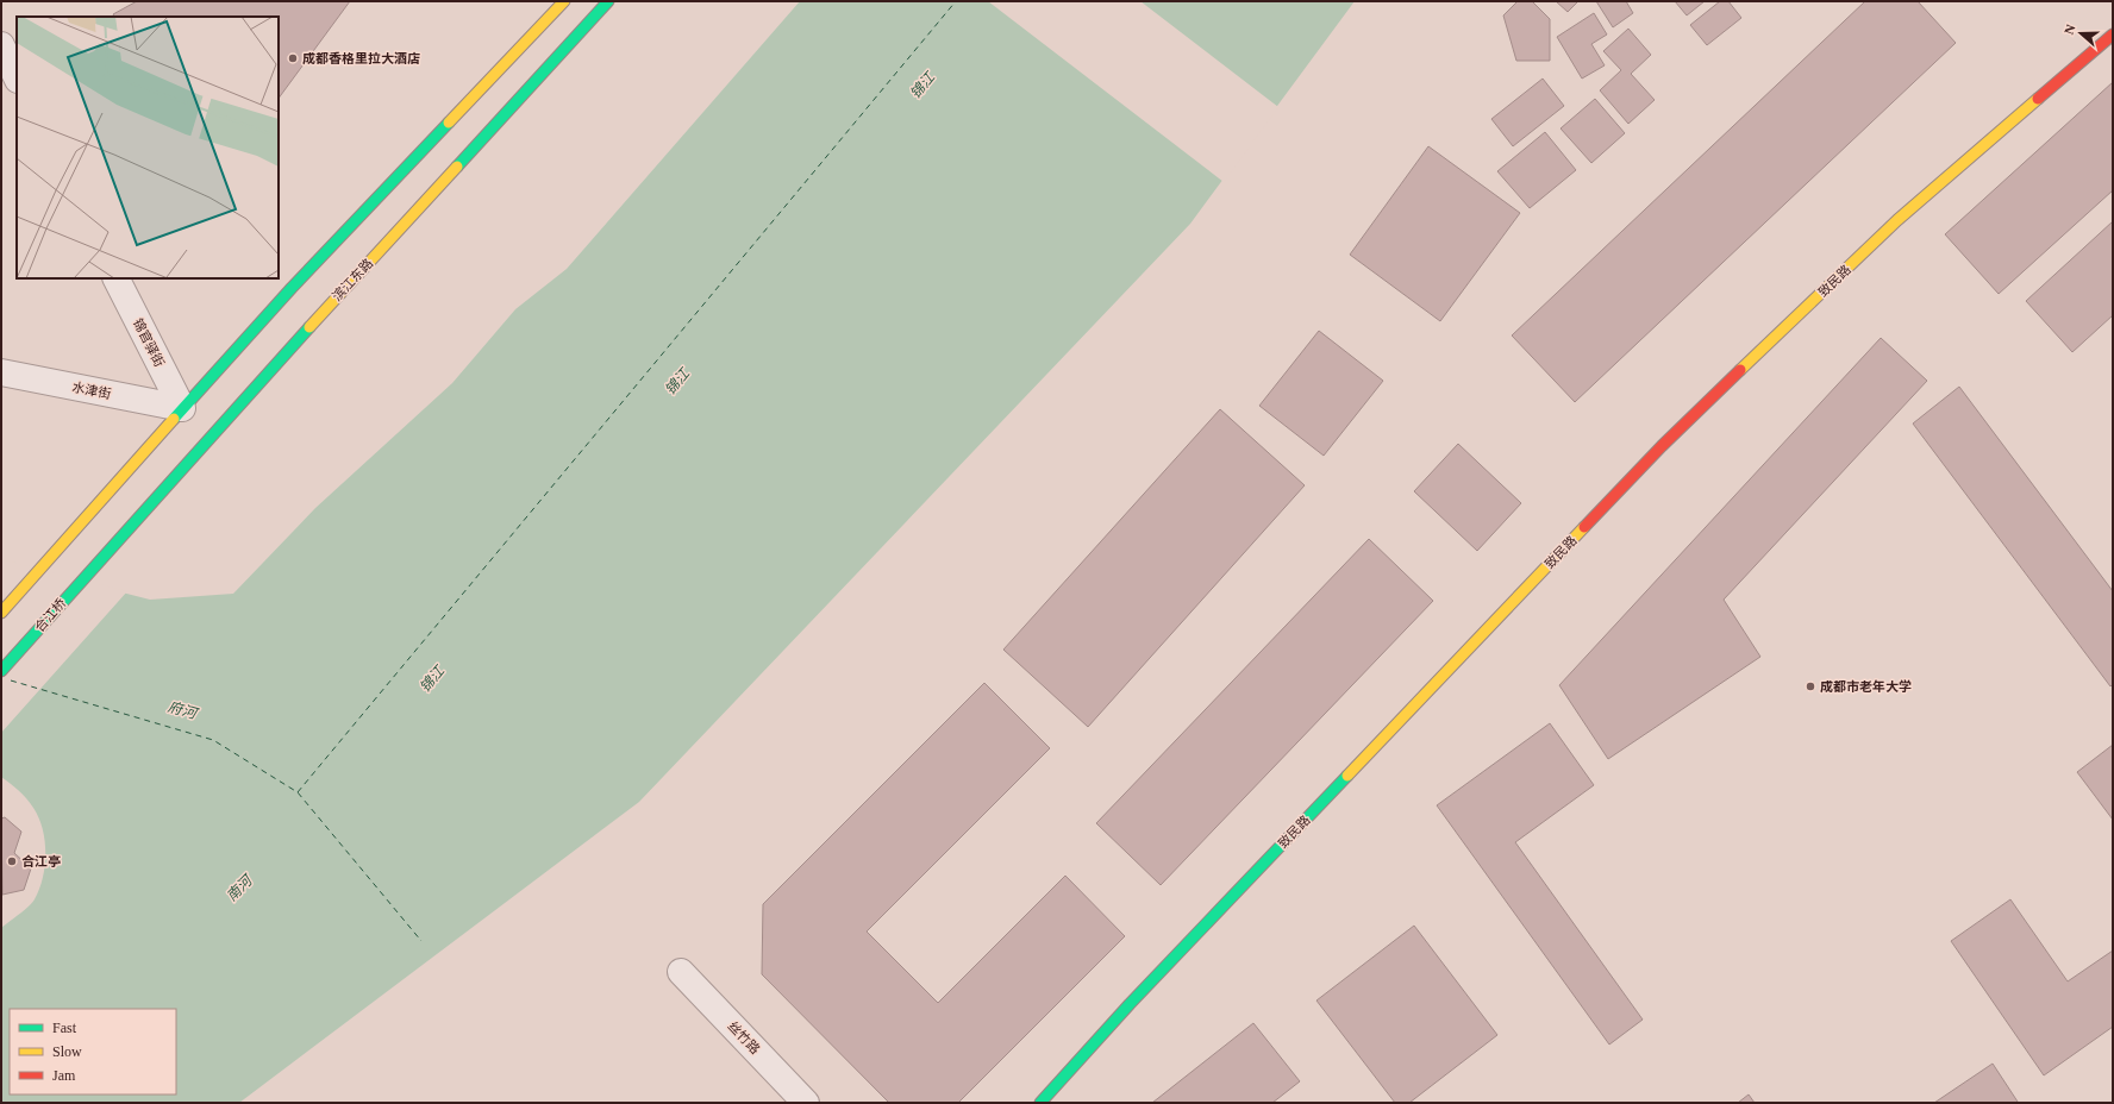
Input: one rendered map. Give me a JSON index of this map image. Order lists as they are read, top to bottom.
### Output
{
  "streets": {
    "main road": ["滨江东路", "致民路", "合江桥"],
    "street": ["锦官驿街", "水津街", "丝竹路"]
  },
  "crossings": [
    ["滨江东路", "合江桥"],
    ["锦官驿街", "水津街"]
  ],
  "water": ["锦江", "府河", "南河"],
  "places": ["成都香格里拉大酒店", "成都市老年大学", "合江亭"],
  "legend": ["Fast", "Slow", "Jam"],
  "north": "left"
}
